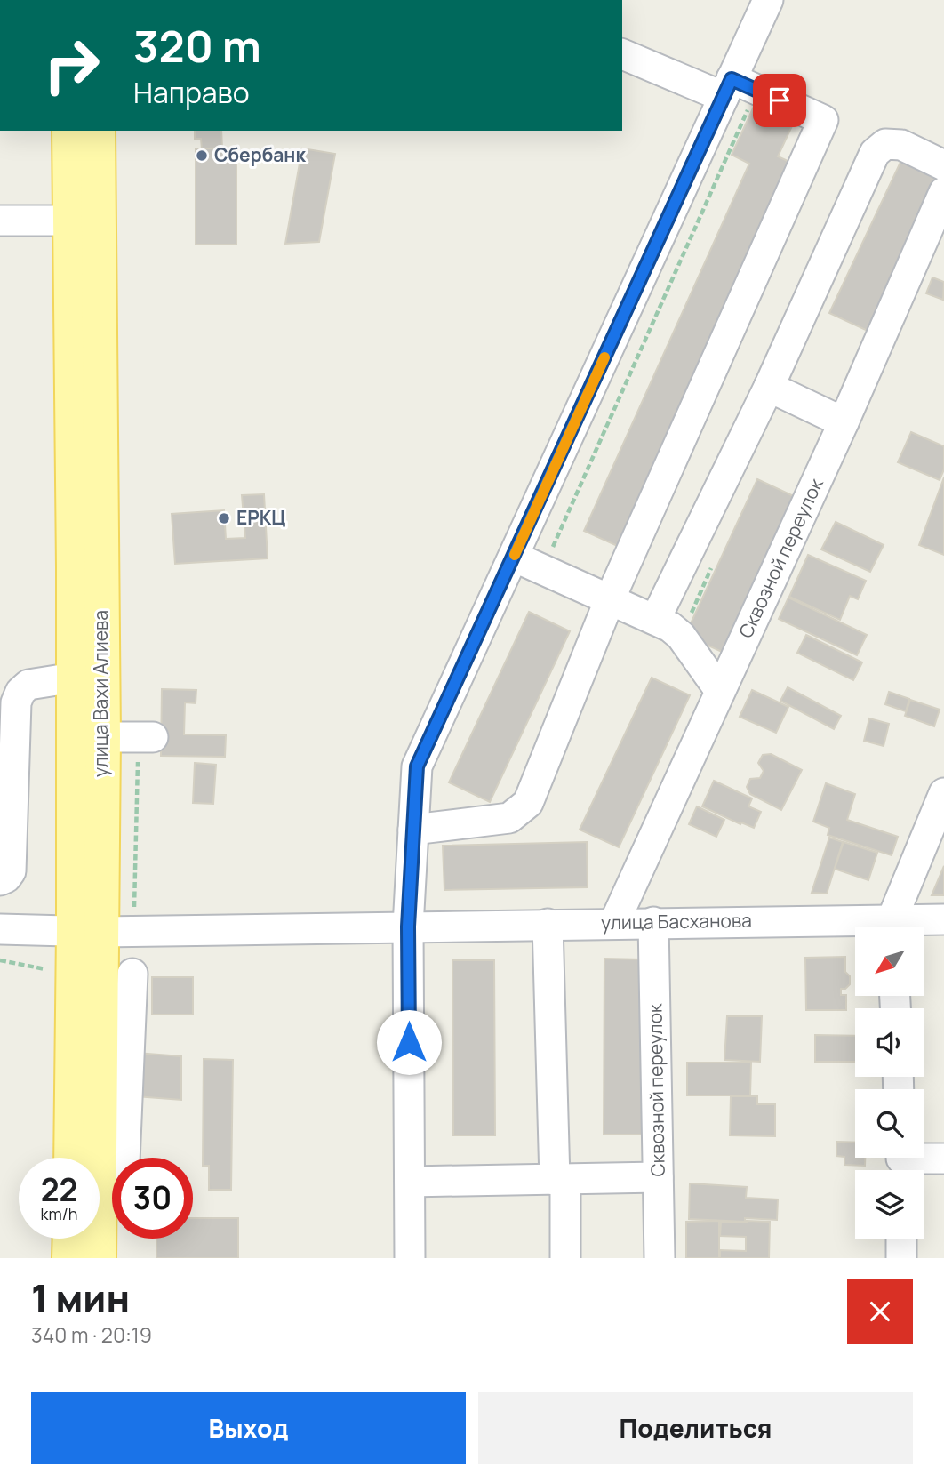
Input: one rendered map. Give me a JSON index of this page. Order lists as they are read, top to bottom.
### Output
{
  "streets": {
    "main road": ["улица Вахи Алиева"],
    "street": ["Сквозной переулок", "улица Басханова"]
  },
  "crossings": [
    ["Сквозной переулок", "улица Басханова"],
    ["улица Вахи Алиева", "улица Басханова"]
  ],
  "places": ["Сбербанк", "ЕРКЦ"],
  "north": "bottom left",
  "page": {
    "turn": ["320 m", "Направо"],
    "speed": "22 km/h",
    "limit": "30",
    "heading": ["1 мин", "340 m · 20:19"],
    "buttons": ["Выход", "Поделиться"]
  }
}
